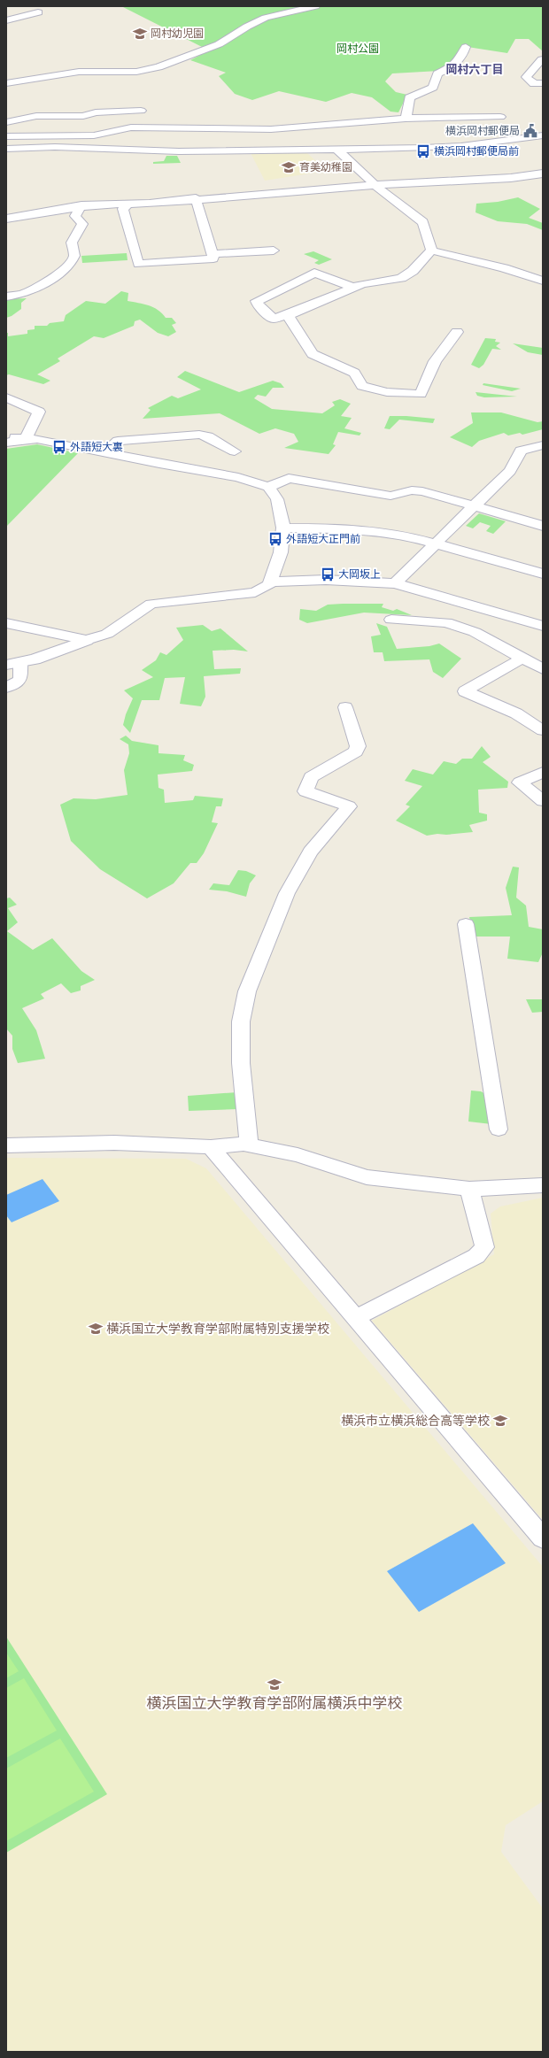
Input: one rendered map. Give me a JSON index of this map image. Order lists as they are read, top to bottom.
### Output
{
  "districts": ["岡村六丁目"],
  "parks": ["岡村公園"],
  "places": {
    "school or university": [
      "岡村幼児園",
      "育美幼稚園",
      "横浜国立大学教育学部附属特別支援学校",
      "横浜市立横浜総合高等学校",
      "横浜国立大学教育学部附属横浜中学校"
    ],
    "public building": ["横浜岡村郵便局"],
    "bus stop": [
      "横浜岡村郵便局前",
      "外語短大裏",
      "外語短大正門前",
      "大岡坂上"
    ]
  }
}
